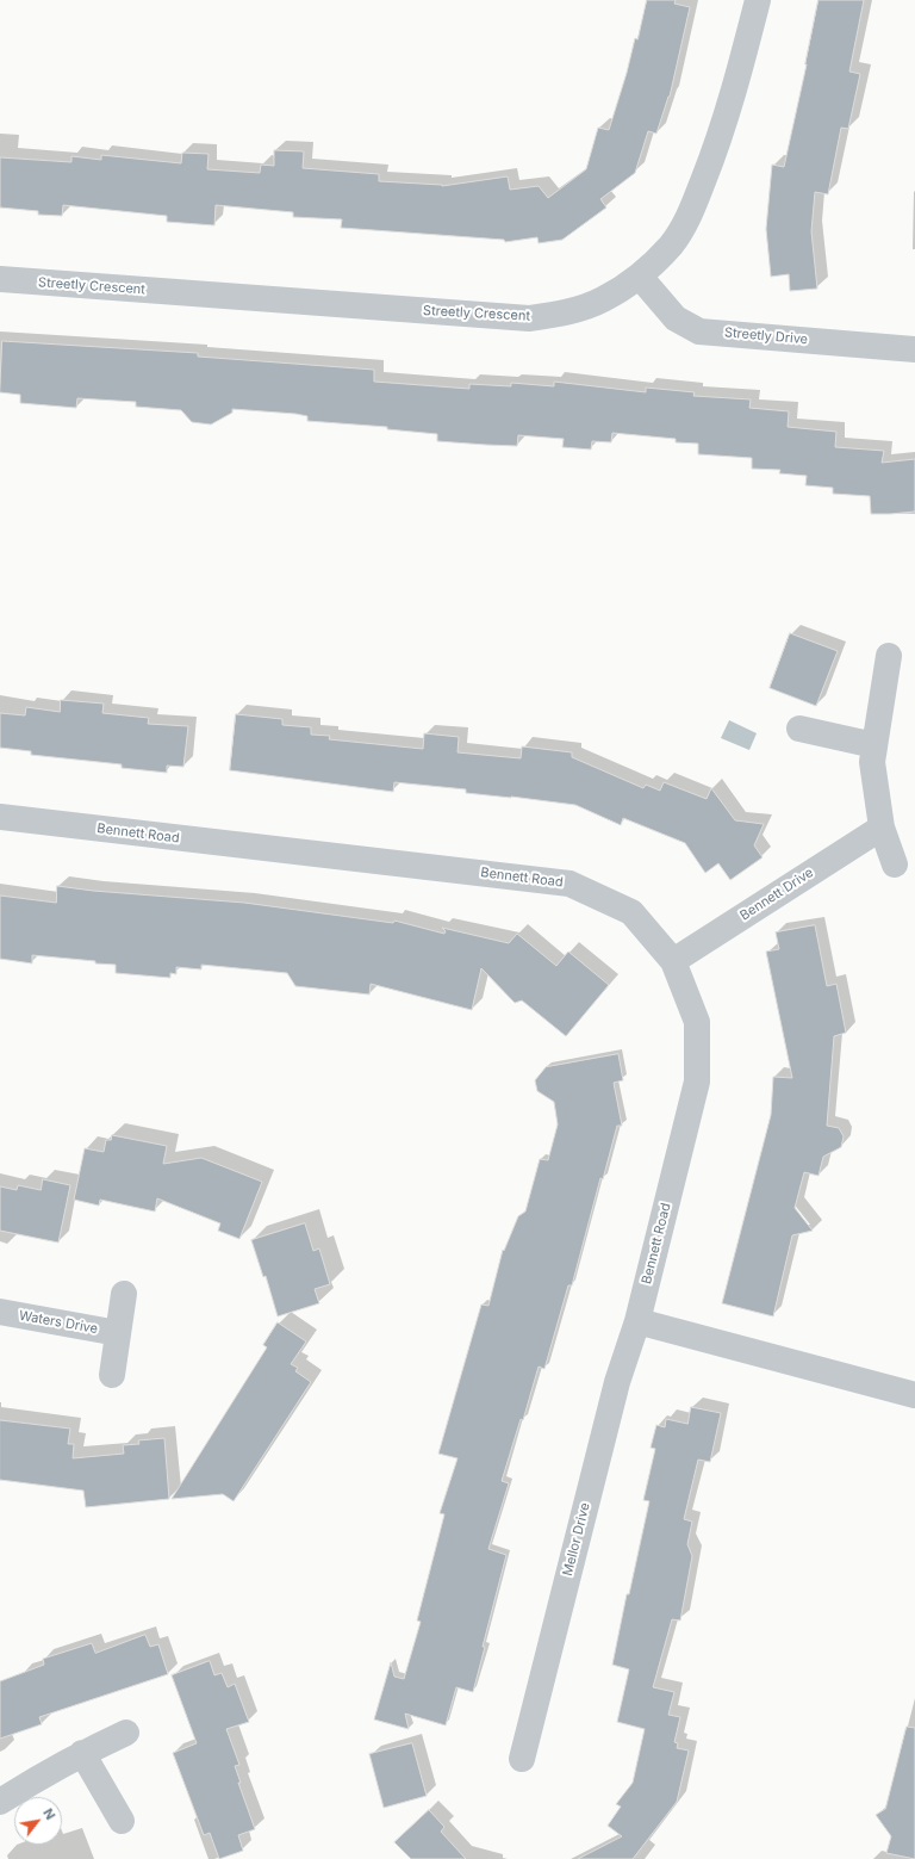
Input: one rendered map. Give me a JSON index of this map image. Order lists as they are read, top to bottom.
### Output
{
  "streets": {
    "street": [
      "Streetly Crescent",
      "Streetly Drive",
      "Bennett Road",
      "Bennett Drive",
      "Waters Drive",
      "Mellor Drive"
    ]
  },
  "crossings": [
    ["Streetly Crescent", "Streetly Drive"],
    ["Bennett Road", "Bennett Drive"],
    ["Bennett Road", "Mellor Drive"]
  ],
  "north": "top right"
}
